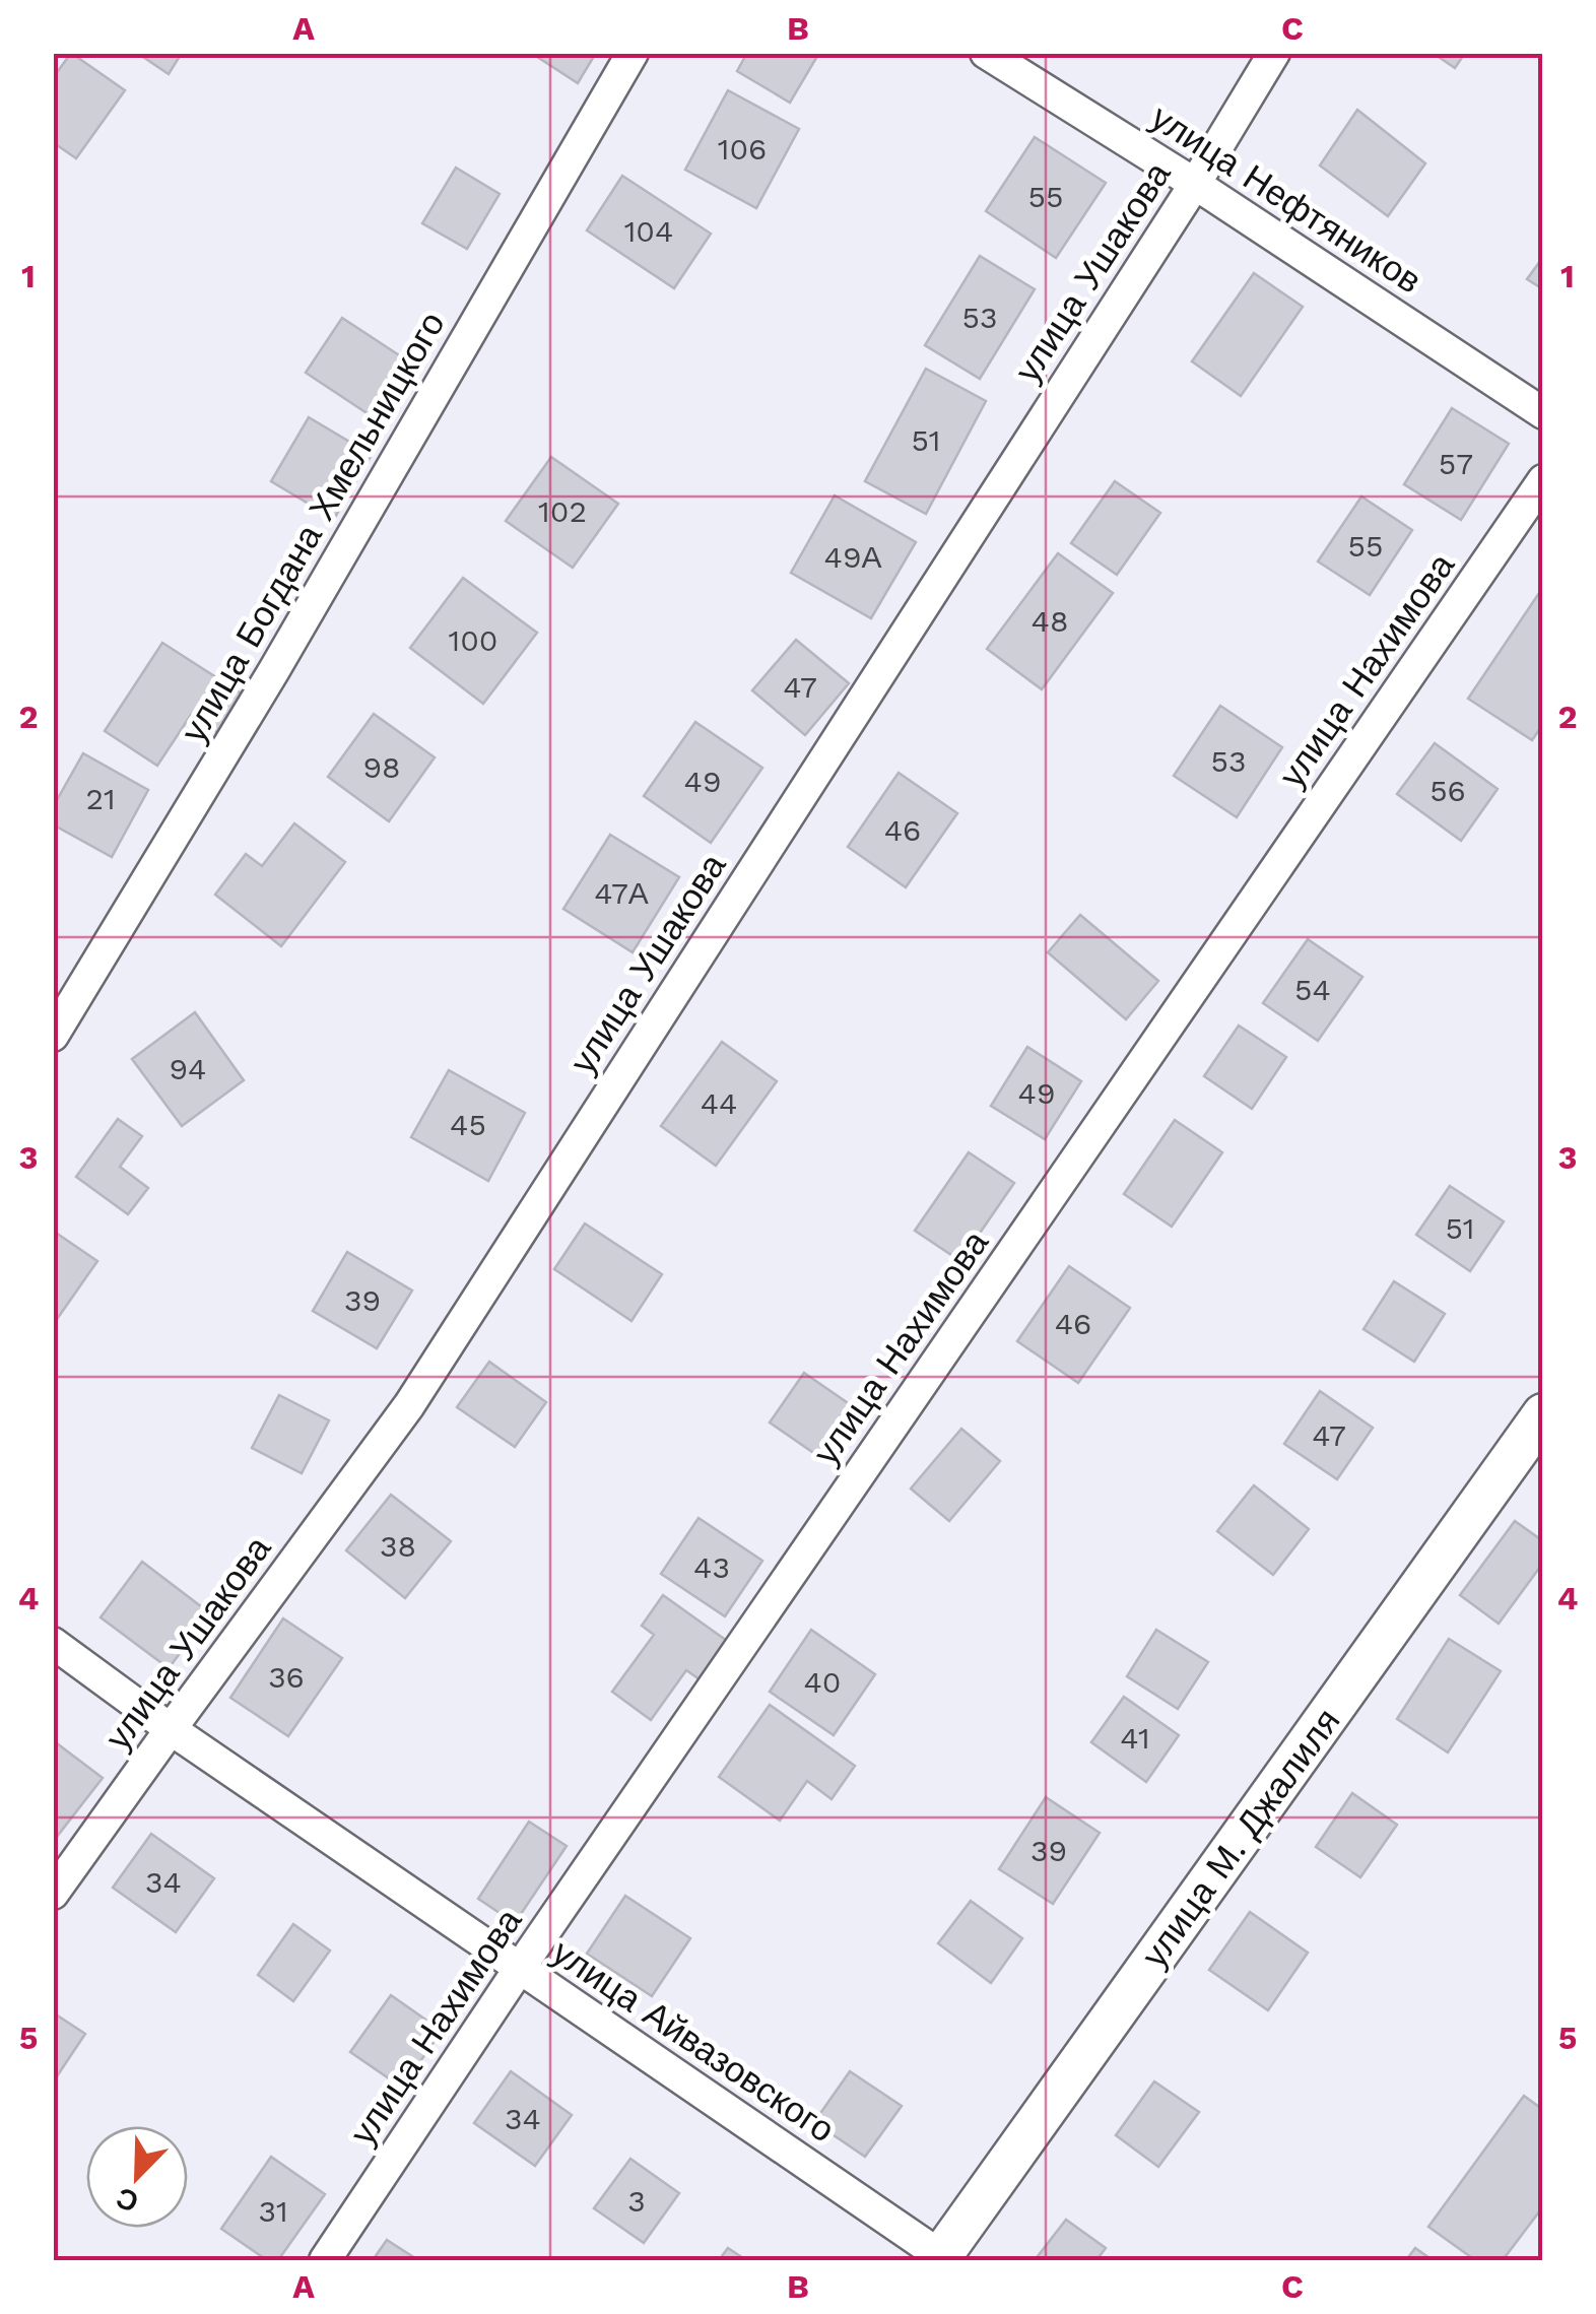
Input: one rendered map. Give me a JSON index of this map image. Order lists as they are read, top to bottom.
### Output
{
  "streets": {
    "street": [
      "улица Нефтяников",
      "улица Ушакова",
      "улица Богдана Хмельницкого",
      "улица Нахимова",
      "улица М. Джалиля",
      "улица Айвазовского"
    ]
  },
  "crossings": [
    ["улица Нефтяников", "улица Ушакова"],
    ["улица Ушакова", "улица Айвазовского"],
    ["улица Нахимова", "улица Айвазовского"],
    ["улица М. Джалиля", "улица Айвазовского"]
  ],
  "house_numbers": [
    "106",
    "55",
    "104",
    "53",
    "51",
    "57",
    "102",
    "55",
    "49А",
    "48",
    "100",
    "47",
    "53",
    "98",
    "49",
    "56",
    "21",
    "46",
    "47А",
    "54",
    "94",
    "49",
    "44",
    "45",
    "51",
    "39",
    "46",
    "47",
    "38",
    "43",
    "36",
    "40",
    "41",
    "39",
    "34",
    "34",
    "3",
    "31"
  ],
  "north": "bottom left",
  "grid": {
    "columns": ["A", "B", "C"],
    "rows": [
      "1",
      "2",
      "3",
      "4",
      "5"
    ]
  }
}
